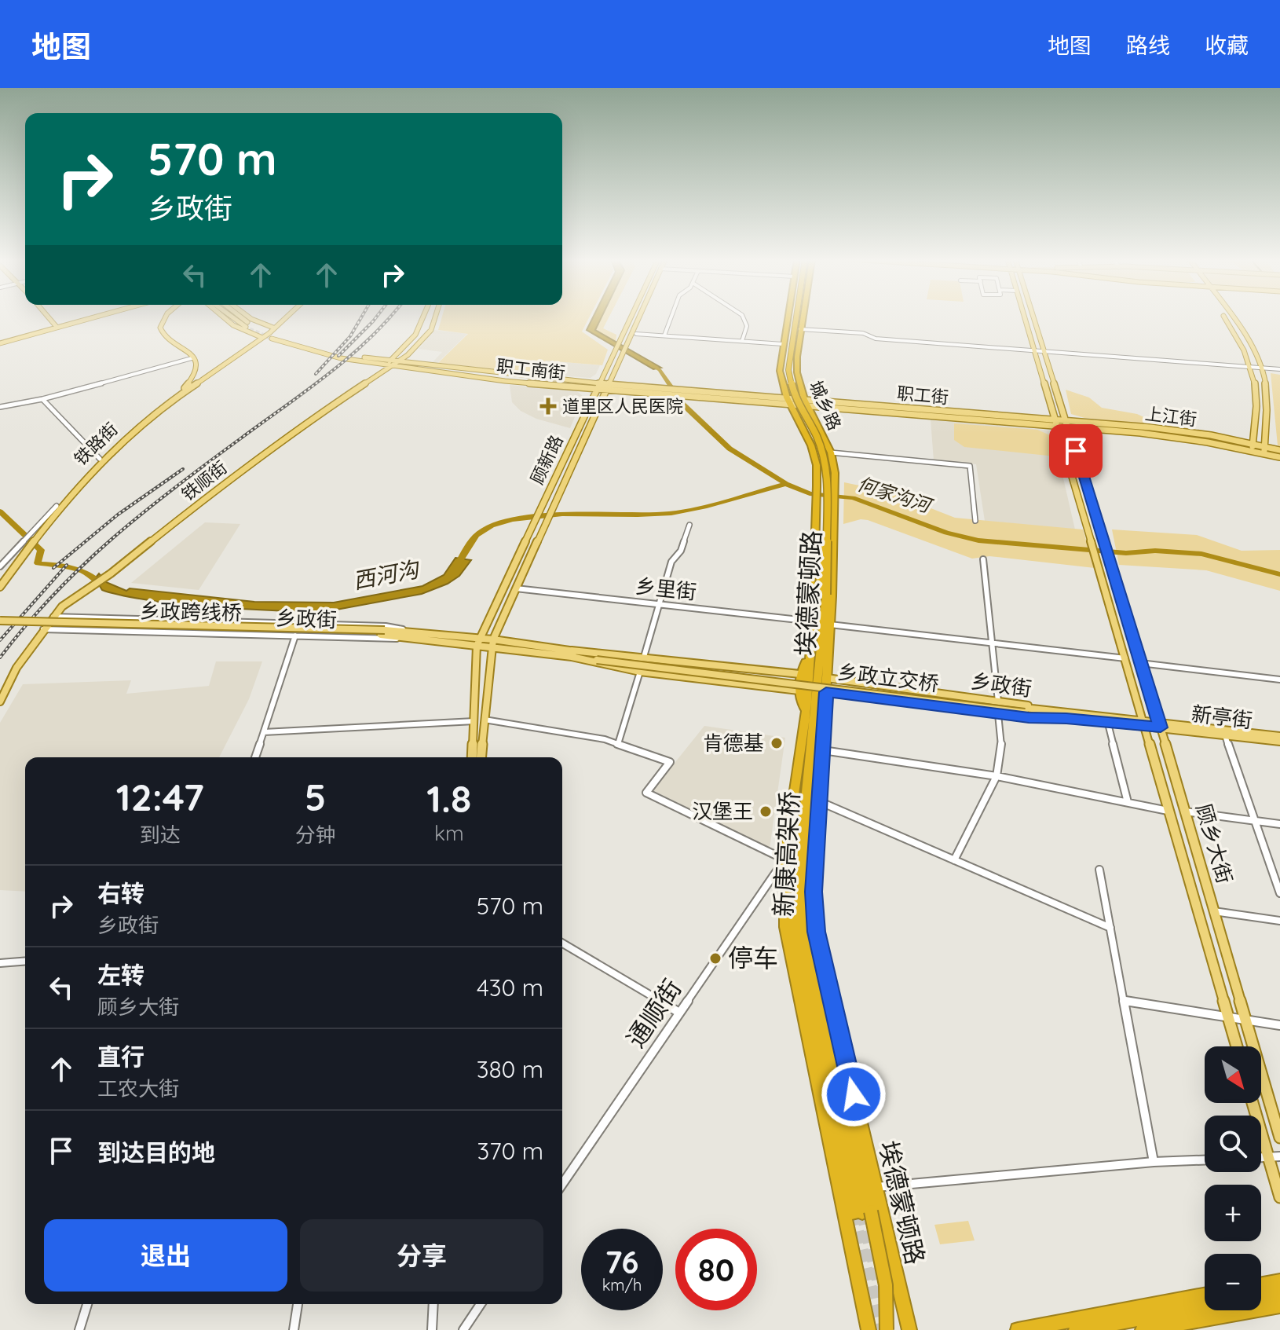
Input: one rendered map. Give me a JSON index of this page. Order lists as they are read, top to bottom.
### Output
{
  "streets": {
    "highway": ["城乡路", "埃德蒙顿路", "新康高架桥"],
    "main road": [
      "职工南街",
      "职工街",
      "上江街",
      "铁路街",
      "顾新路",
      "铁顺街",
      "乡政跨线桥",
      "乡政街",
      "乡政立交桥",
      "新亭街",
      "顾乡大街"
    ],
    "street": ["乡里街", "通顺街"]
  },
  "crossings": [
    ["职工南街", "职工街"],
    ["职工南街", "城乡路"],
    ["职工南街", "顾新路"],
    ["职工南街", "铁顺街"],
    ["职工南街", "埃德蒙顿路"],
    ["职工街", "城乡路"],
    ["职工街", "上江街"],
    ["职工街", "埃德蒙顿路"],
    ["职工街", "顾乡大街"],
    ["城乡路", "埃德蒙顿路"],
    ["上江街", "顾乡大街"],
    ["顾新路", "乡里街"],
    ["顾新路", "乡政街"],
    ["铁顺街", "乡政街"],
    ["乡里街", "埃德蒙顿路"],
    ["乡里街", "顾乡大街"],
    ["埃德蒙顿路", "乡政街"],
    ["埃德蒙顿路", "新康高架桥"],
    ["埃德蒙顿路", "通顺街"],
    ["乡政跨线桥", "乡政街"],
    ["乡政街", "乡政立交桥"],
    ["乡政街", "顾乡大街"],
    ["新亭街", "顾乡大街"]
  ],
  "water": ["何家沟河", "西河沟"],
  "places": {
    "health": ["道里区人民医院"],
    "other": ["肯德基", "汉堡王", "停车"]
  },
  "north": "bottom right",
  "page": {
    "header": "地图",
    "nav": ["地图", "路线", "收藏"],
    "turn": ["570 m", "乡政街"],
    "eta": [
      "12:47",
      "到达",
      "5",
      "分钟",
      "1.8",
      "km"
    ],
    "list": [
      {
        "name": "右转",
        "note": "乡政街",
        "value": "570 m"
      },
      {
        "name": "左转",
        "note": "顾乡大街",
        "value": "430 m"
      },
      {
        "name": "直行",
        "note": "工农大街",
        "value": "380 m"
      },
      {
        "name": "到达目的地",
        "value": "370 m"
      }
    ],
    "map_buttons": ["+", "−"],
    "buttons": ["退出", "分享"],
    "speed": "76 km/h",
    "limit": "80"
  }
}
